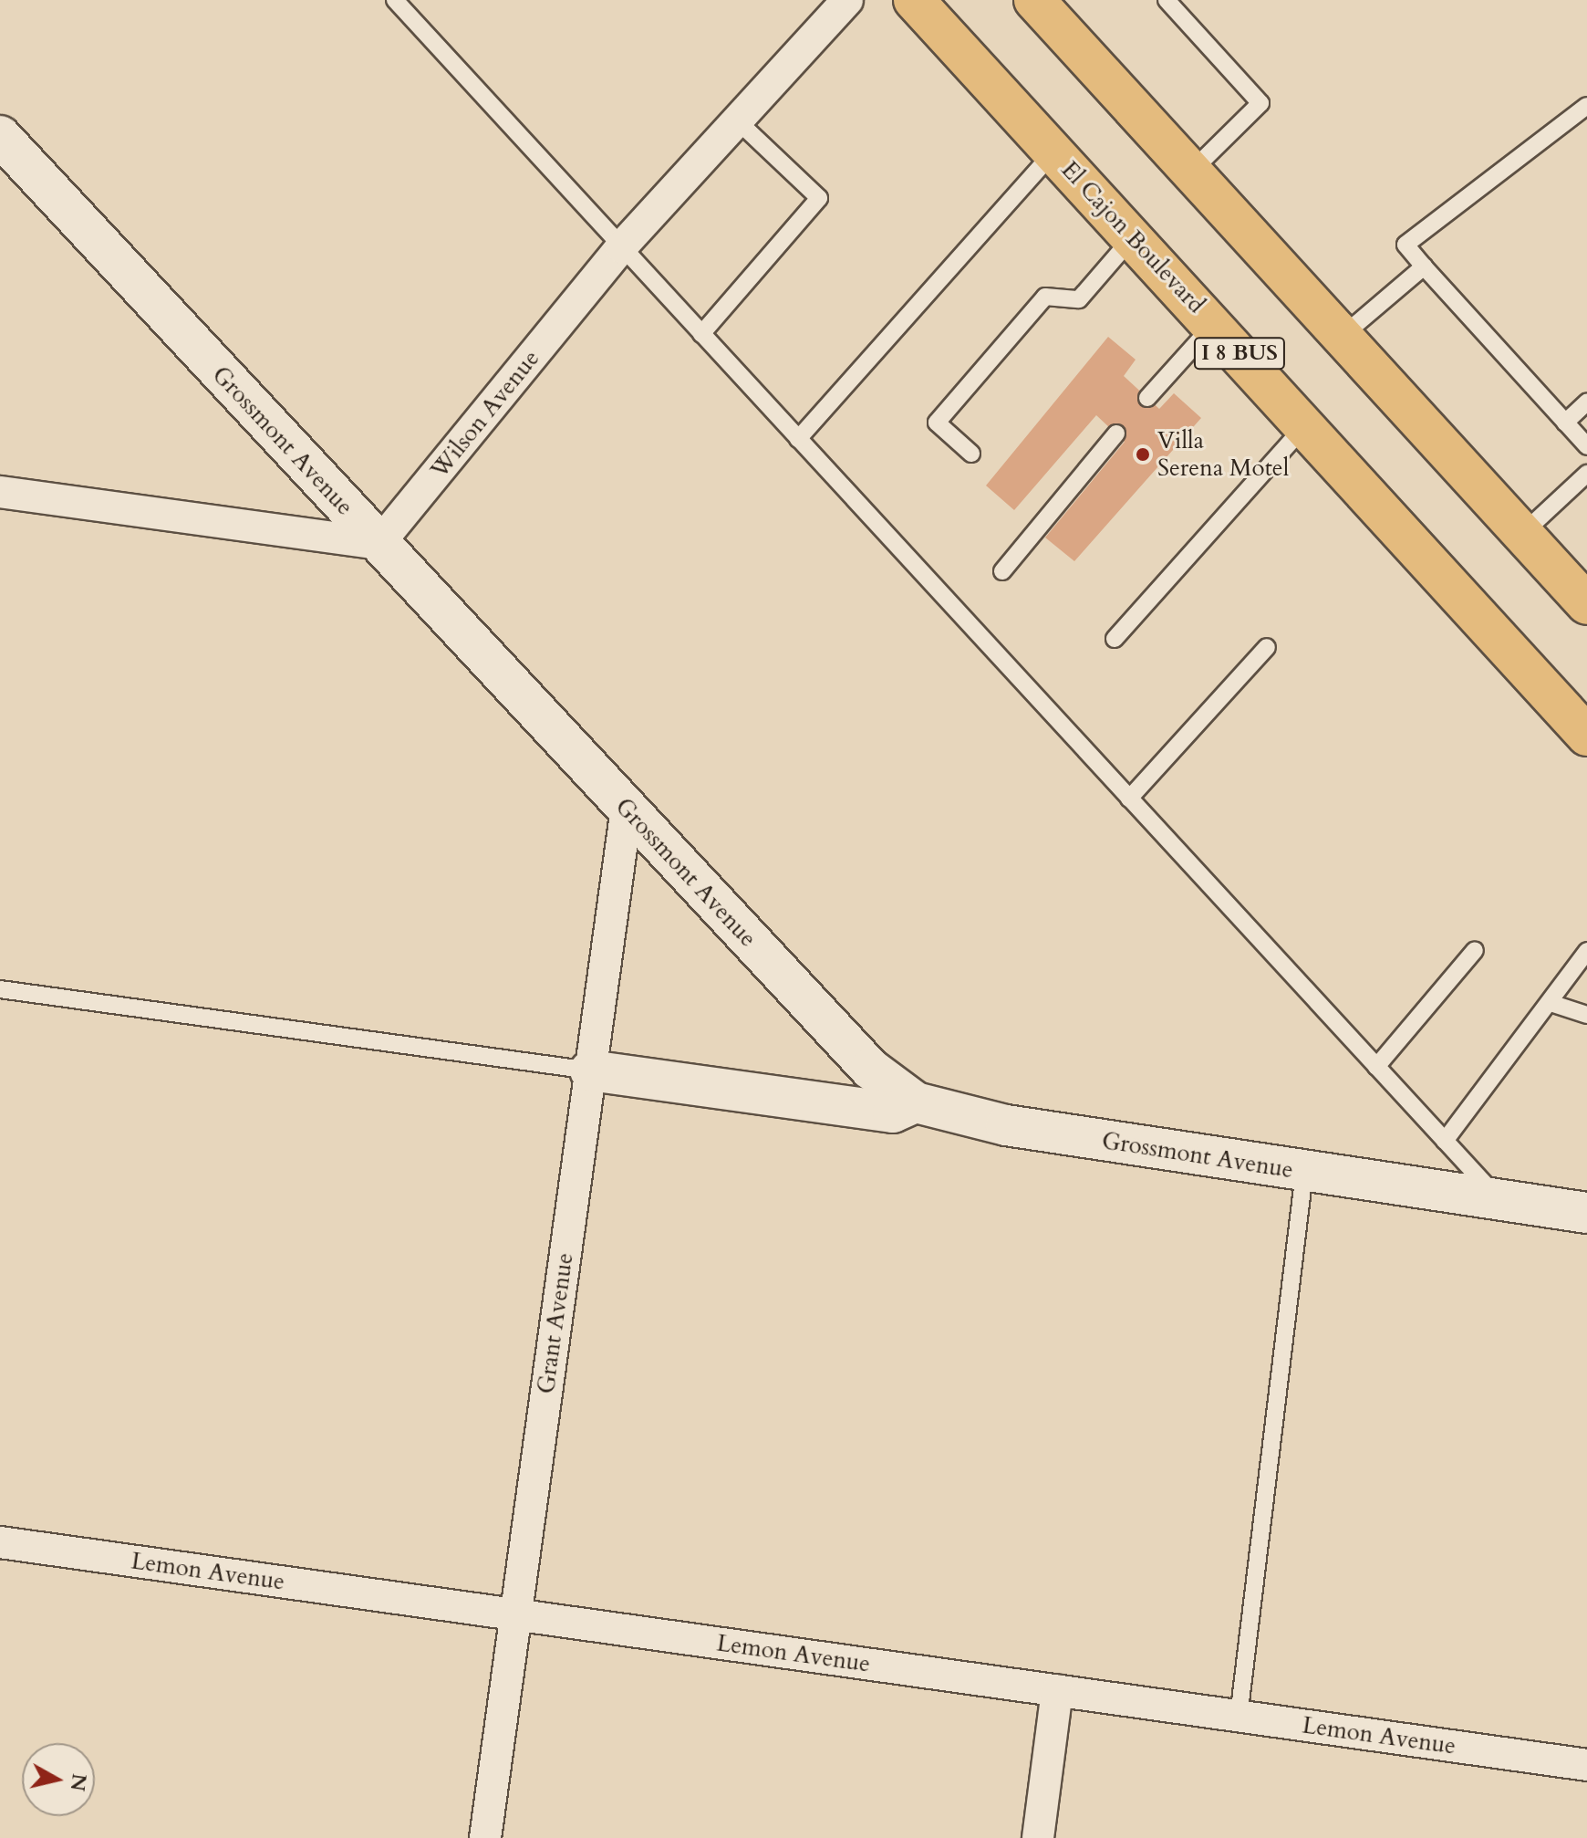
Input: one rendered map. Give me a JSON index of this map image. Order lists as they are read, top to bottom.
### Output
{
  "streets": {
    "main road": ["El Cajon Boulevard", "I 8 BUS"],
    "street": [
      "Wilson Avenue",
      "Grossmont Avenue",
      "Grant Avenue",
      "Lemon Avenue"
    ]
  },
  "crossings": [
    ["Wilson Avenue", "Grossmont Avenue"],
    ["Grossmont Avenue", "Grant Avenue"],
    ["Grant Avenue", "Lemon Avenue"]
  ],
  "places": ["Villa Serena Motel"],
  "north": "right"
}
